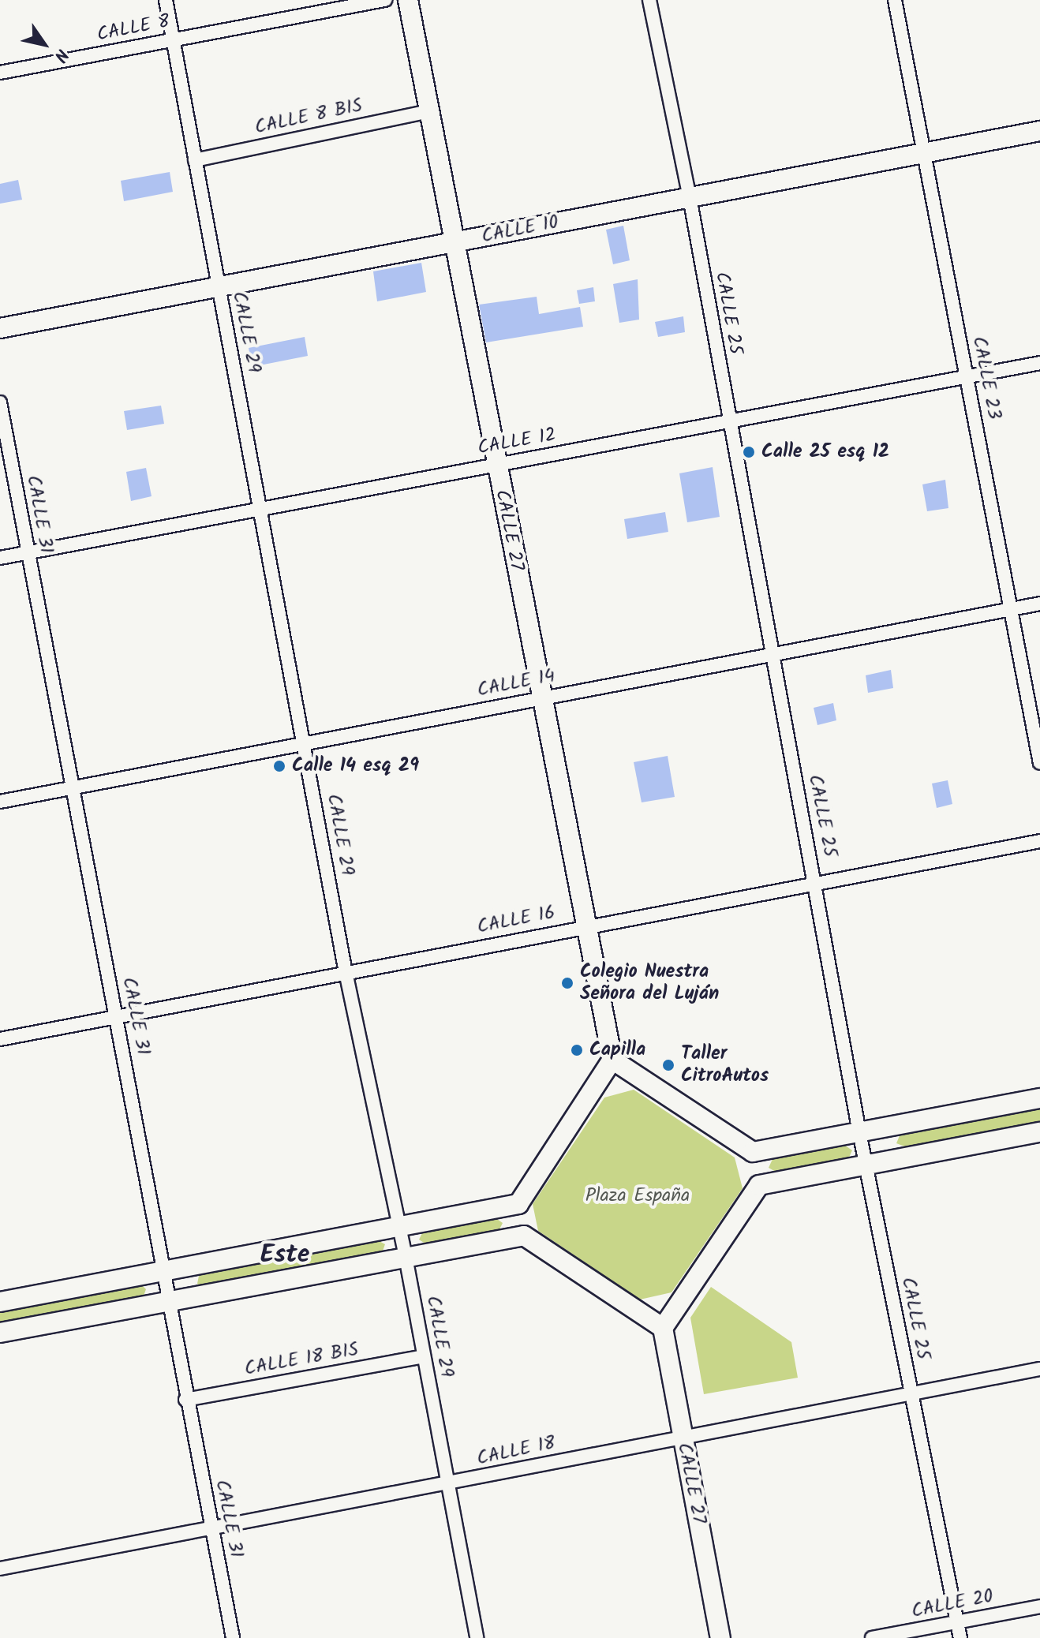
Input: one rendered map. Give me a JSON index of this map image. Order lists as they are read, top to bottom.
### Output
{
  "streets": {
    "street": [
      "CALLE 8",
      "CALLE 8 BIS",
      "CALLE 10",
      "CALLE 25",
      "CALLE 29",
      "CALLE 23",
      "CALLE 12",
      "CALLE 31",
      "CALLE 27",
      "CALLE 14",
      "CALLE 16",
      "CALLE 18 BIS",
      "CALLE 18",
      "CALLE 20"
    ]
  },
  "crossings": [
    ["CALLE 8", "CALLE 29"],
    ["CALLE 8 BIS", "CALLE 29"],
    ["CALLE 8 BIS", "CALLE 27"],
    ["CALLE 10", "CALLE 25"],
    ["CALLE 10", "CALLE 29"],
    ["CALLE 10", "CALLE 23"],
    ["CALLE 10", "CALLE 27"],
    ["CALLE 25", "CALLE 12"],
    ["CALLE 25", "CALLE 14"],
    ["CALLE 25", "CALLE 16"],
    ["CALLE 25", "CALLE 18"],
    ["CALLE 25", "CALLE 20"],
    ["CALLE 29", "CALLE 12"],
    ["CALLE 29", "CALLE 14"],
    ["CALLE 29", "CALLE 16"],
    ["CALLE 29", "CALLE 18 BIS"],
    ["CALLE 29", "CALLE 18"],
    ["CALLE 23", "CALLE 12"],
    ["CALLE 23", "CALLE 14"],
    ["CALLE 12", "CALLE 31"],
    ["CALLE 12", "CALLE 27"],
    ["CALLE 31", "CALLE 14"],
    ["CALLE 31", "CALLE 16"],
    ["CALLE 31", "CALLE 18 BIS"],
    ["CALLE 31", "CALLE 18"],
    ["CALLE 27", "CALLE 14"],
    ["CALLE 27", "CALLE 16"],
    ["CALLE 27", "CALLE 18"]
  ],
  "districts": ["Este"],
  "parks": ["Plaza España"],
  "places": [
    "Calle 25 esq 12",
    "Calle 14 esq 29",
    "Colegio Nuestra Señora del Luján",
    "Capilla",
    "Taller CitroAutos"
  ],
  "north": "bottom right"
}
